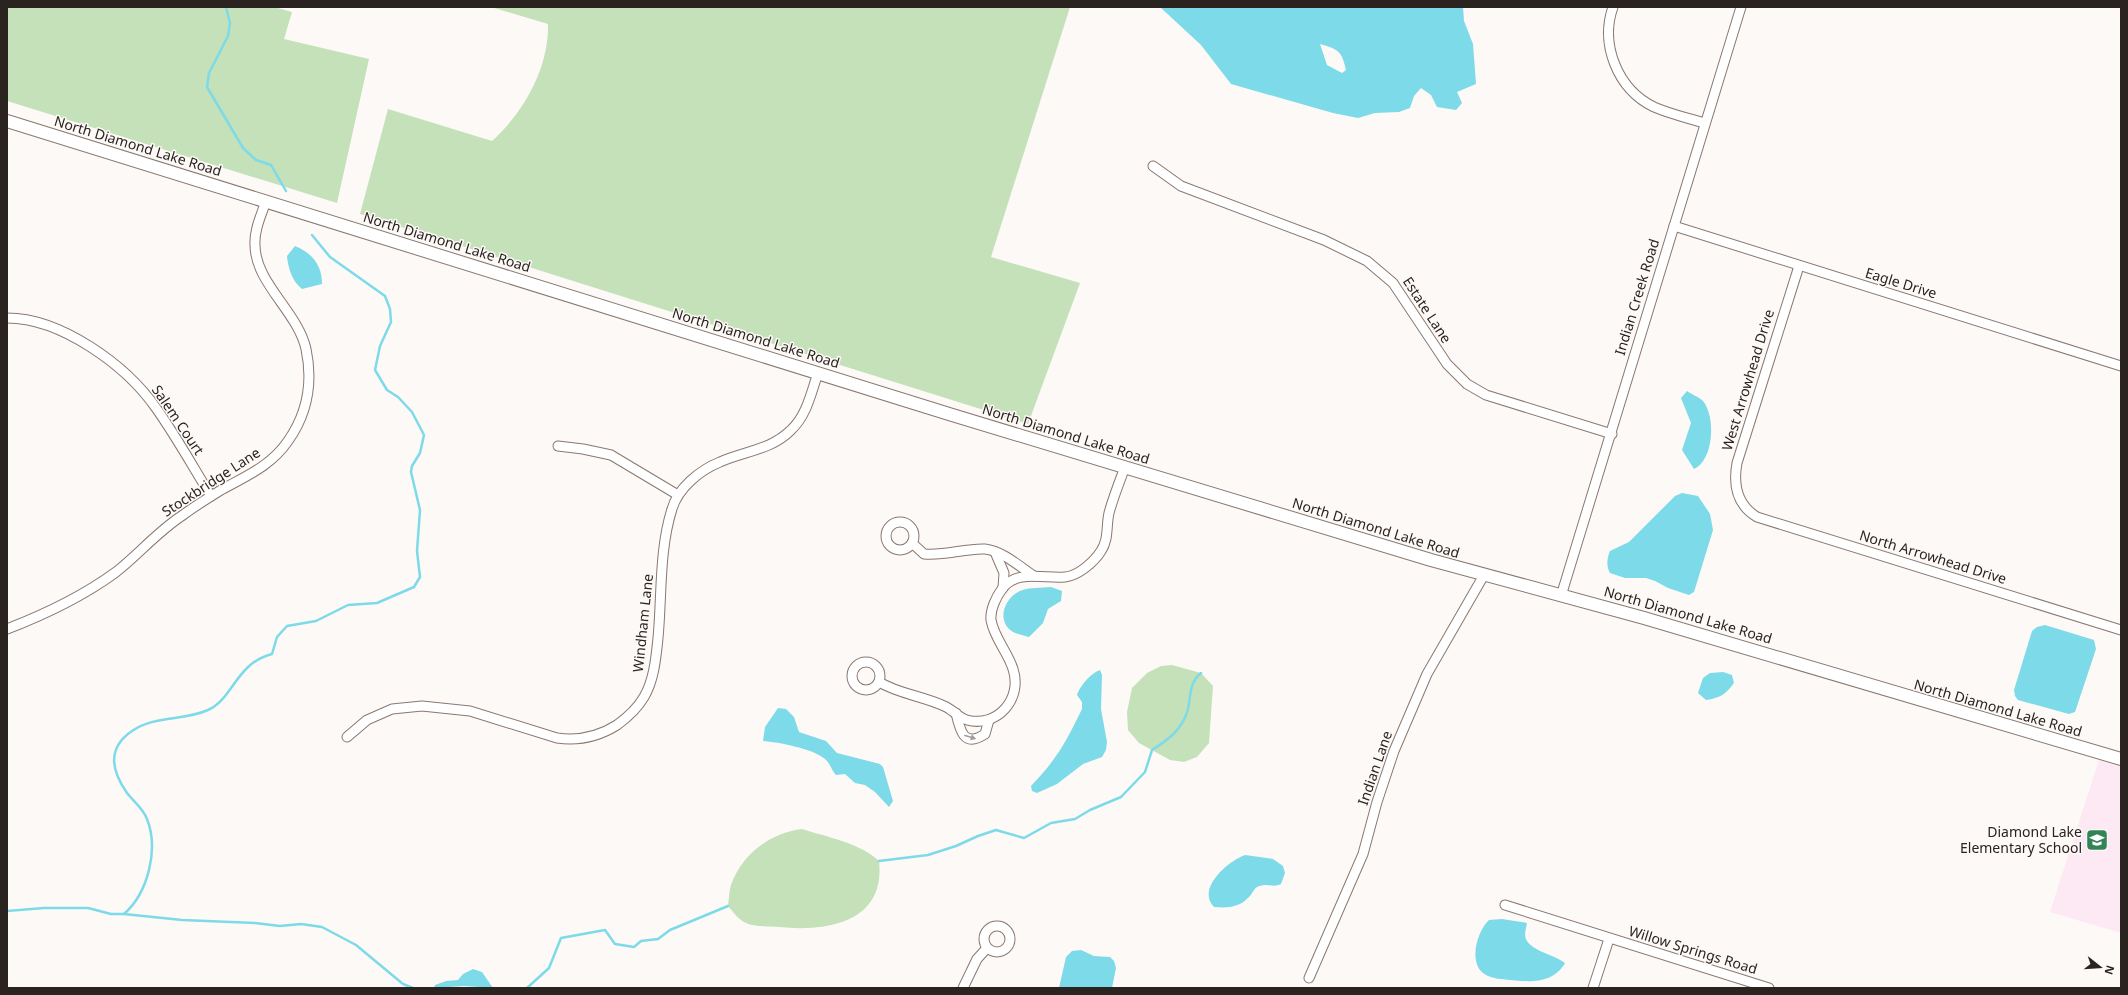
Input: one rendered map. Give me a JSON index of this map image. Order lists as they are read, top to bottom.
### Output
{
  "streets": {
    "street": [
      "North Diamond Lake Road",
      "Eagle Drive",
      "Indian Creek Road",
      "Estate Lane",
      "West Arrowhead Drive",
      "Salem Court",
      "Stockbridge Lane",
      "North Arrowhead Drive",
      "Windham Lane",
      "Indian Lane",
      "Willow Springs Road"
    ]
  },
  "crossings": [
    ["North Diamond Lake Road", "Indian Creek Road"],
    ["North Diamond Lake Road", "Stockbridge Lane"],
    ["North Diamond Lake Road", "Windham Lane"],
    ["North Diamond Lake Road", "Indian Lane"],
    ["Eagle Drive", "Indian Creek Road"],
    ["Eagle Drive", "West Arrowhead Drive"],
    ["Indian Creek Road", "Estate Lane"],
    ["West Arrowhead Drive", "North Arrowhead Drive"],
    ["Salem Court", "Stockbridge Lane"]
  ],
  "places": {
    "school or university": ["Diamond Lake Elementary School"]
  },
  "north": "right"
}
